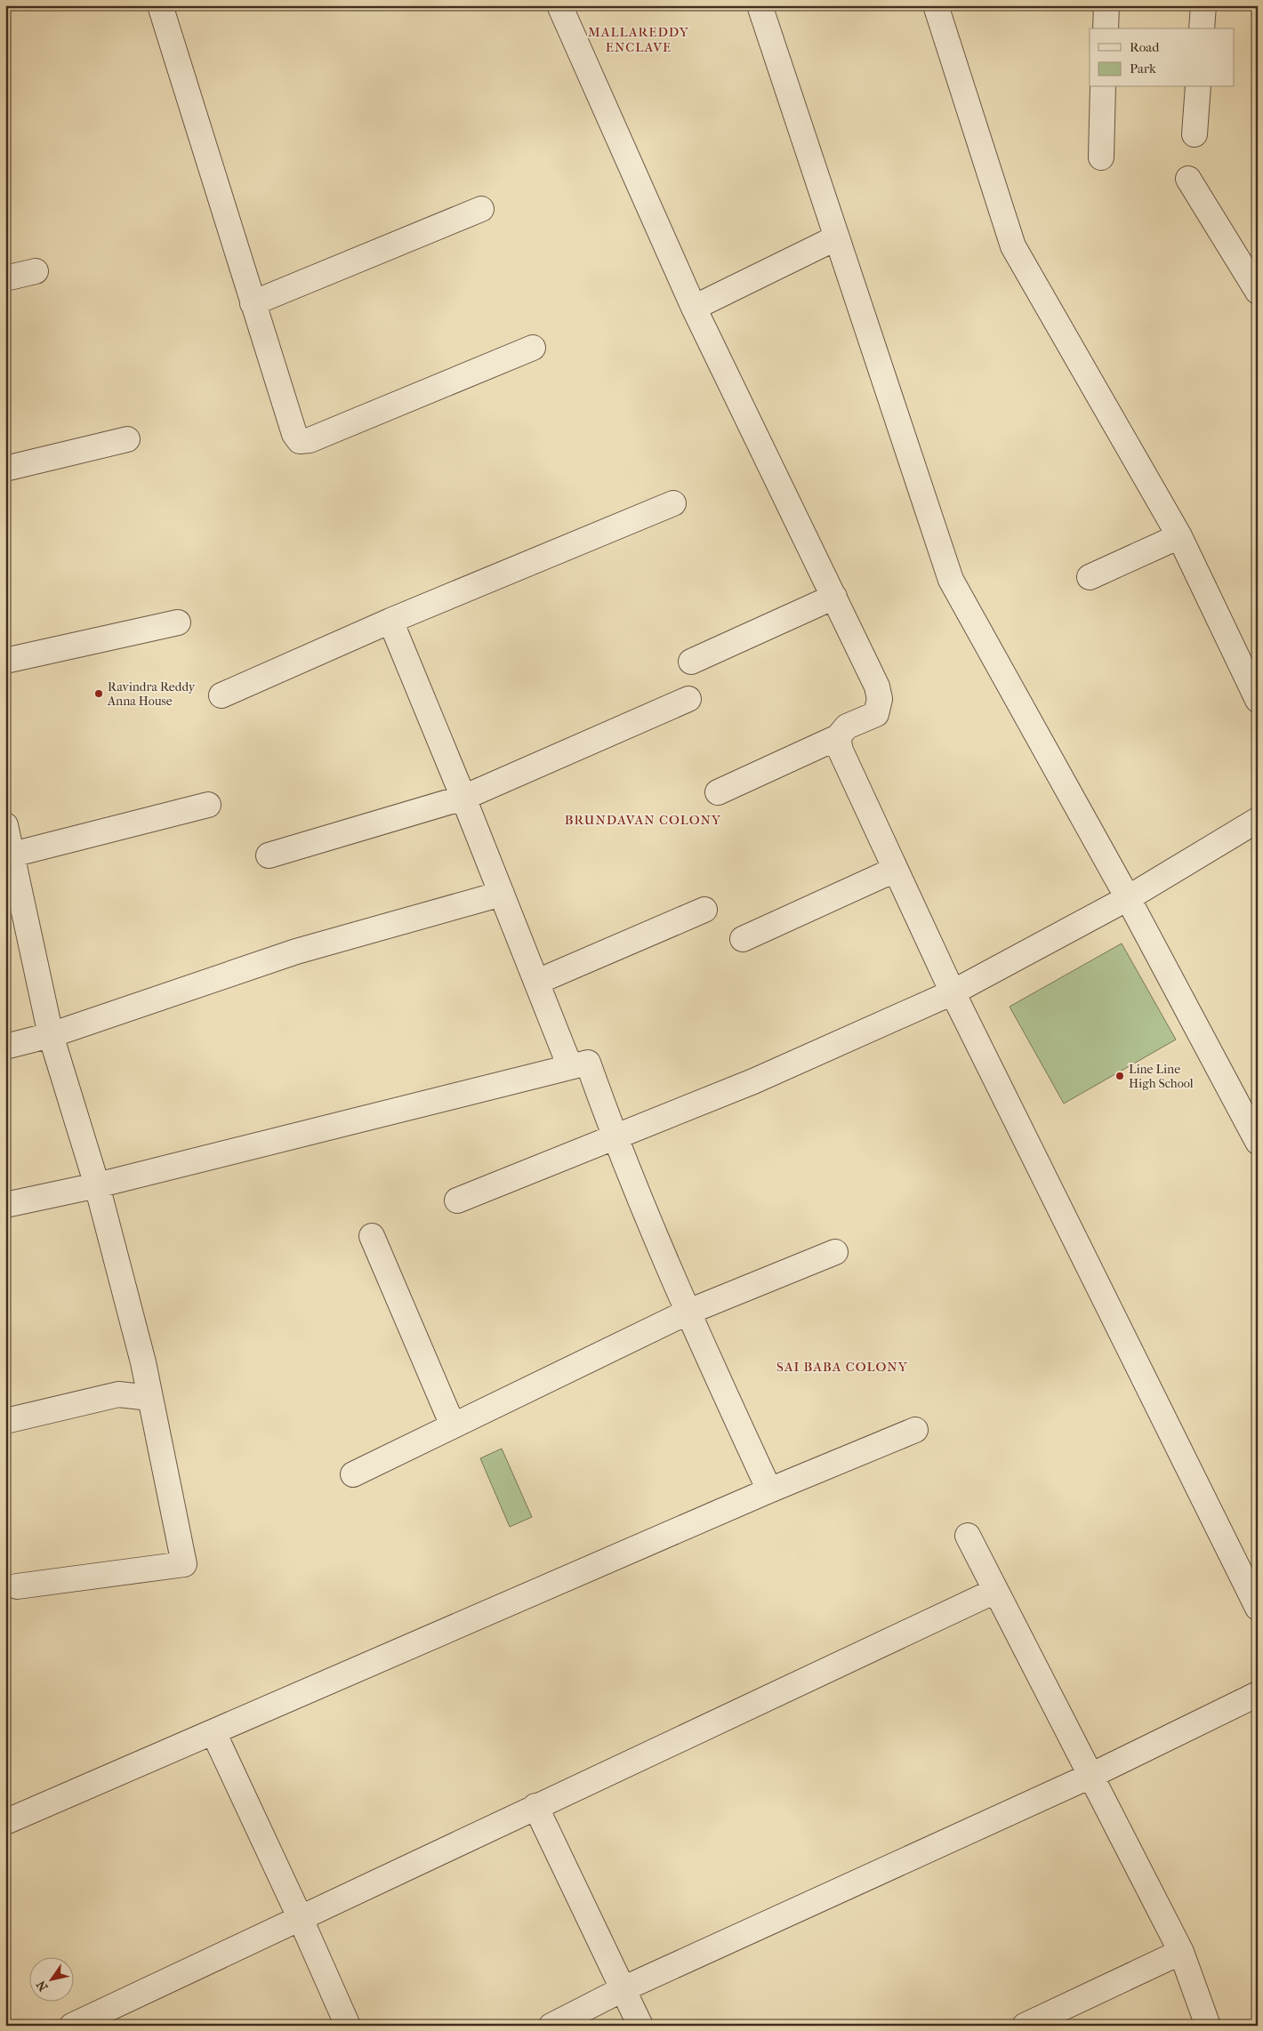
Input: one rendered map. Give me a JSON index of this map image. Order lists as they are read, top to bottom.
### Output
{
  "districts": ["MALLAREDDY ENCLAVE", "BRUNDAVAN COLONY", "SAI BABA COLONY"],
  "places": ["Ravindra Reddy Anna House", "Line Line High School"],
  "legend": ["Road", "Park"],
  "north": "bottom left"
}
